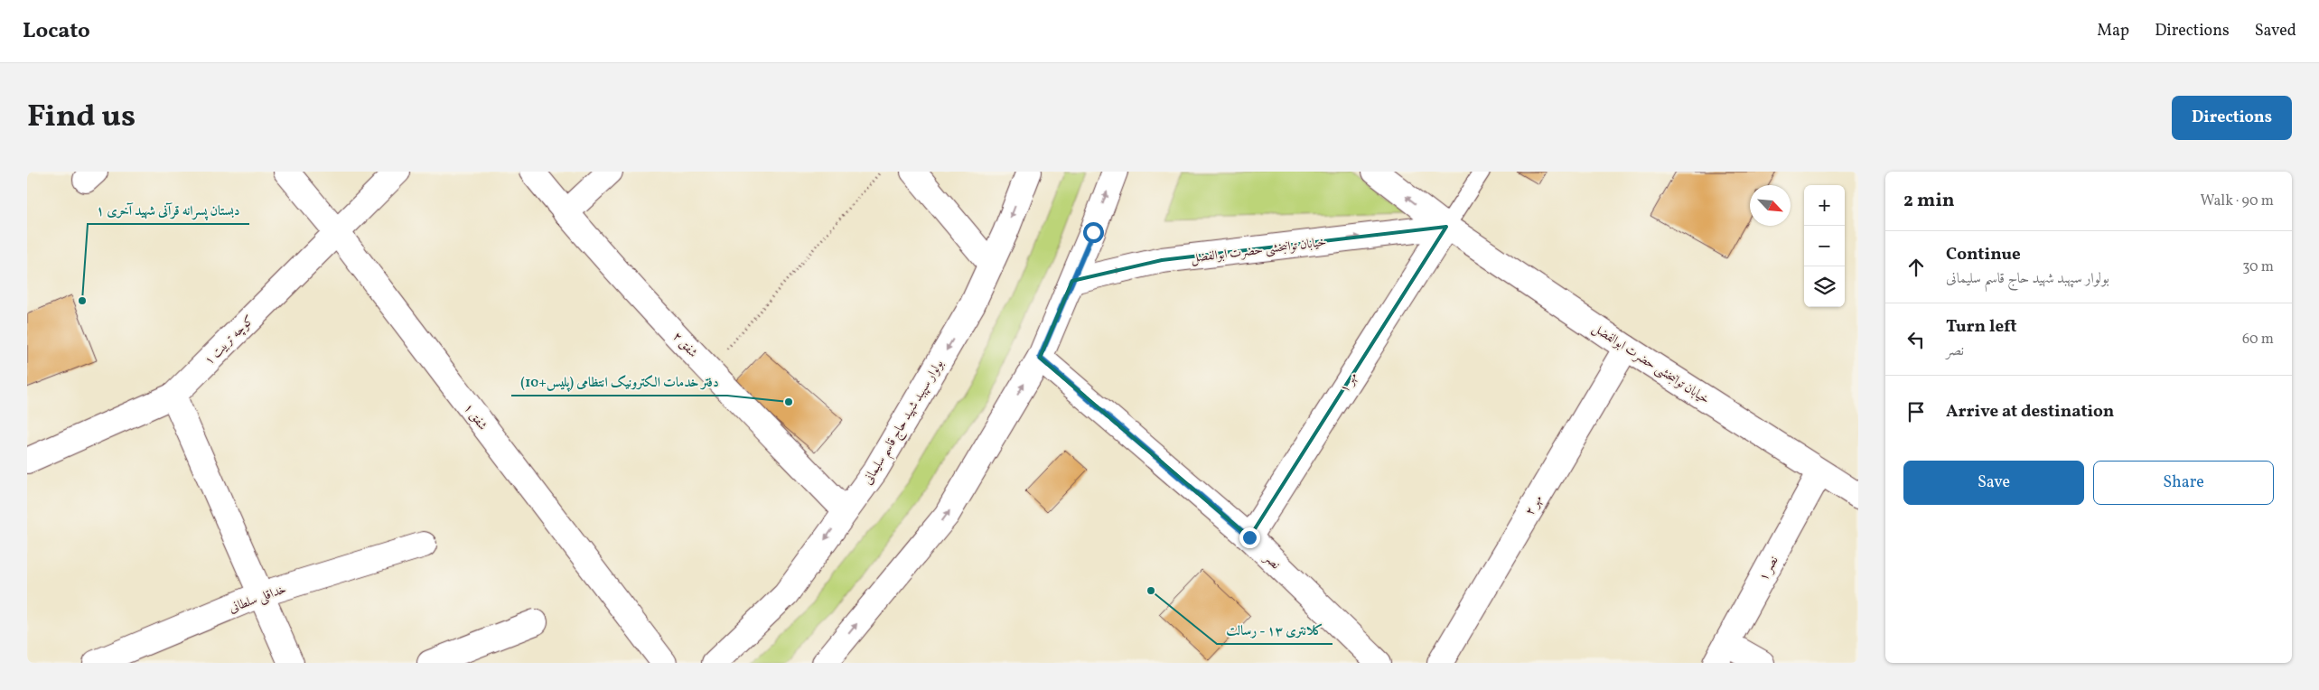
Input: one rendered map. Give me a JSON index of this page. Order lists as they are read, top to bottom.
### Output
{
  "streets": {
    "street": [
      "خیابان توانبخشی حضرت ابوالفضل",
      "کوچه تربیت ۱",
      "شفق ۲",
      "مهر ۱",
      "شفق ۱",
      "بولوار سپهبد شهید حاج قاسم سلیمانی",
      "مهر ۲",
      "نصر",
      "نصر ۱",
      "خداقلی سلطانی"
    ]
  },
  "crossings": [
    ["خیابان توانبخشی حضرت ابوالفضل", "مهر ۱"],
    ["خیابان توانبخشی حضرت ابوالفضل", "مهر ۲"],
    ["خیابان توانبخشی حضرت ابوالفضل", "نصر ۱"],
    ["کوچه تربیت ۱", "شفق ۱"],
    ["شفق ۲", "بولوار سپهبد شهید حاج قاسم سلیمانی"],
    ["مهر ۱", "نصر"]
  ],
  "places": ["دبستان پسرانه قرآنی شهید آخری ۱", "دفتر خدمات الکترونیک انتظامی (پلیس+10)", "کلانتری ۱۳ - رسالت"],
  "north": "bottom right",
  "page": {
    "header": "Locato",
    "nav": ["Map", "Directions", "Saved"],
    "title": "Find us",
    "buttons": [
      "Directions",
      ["Save", "Share"]
    ],
    "heading": ["2 min", "Walk · 90 m"],
    "map_buttons": ["+", "−"],
    "list": [
      ["Continue", "بولوار سپهبد شهید حاج قاسم سلیمانی", "30 m"],
      ["Turn left", "نصر", "60 m"],
      "Arrive at destination"
    ]
  }
}
